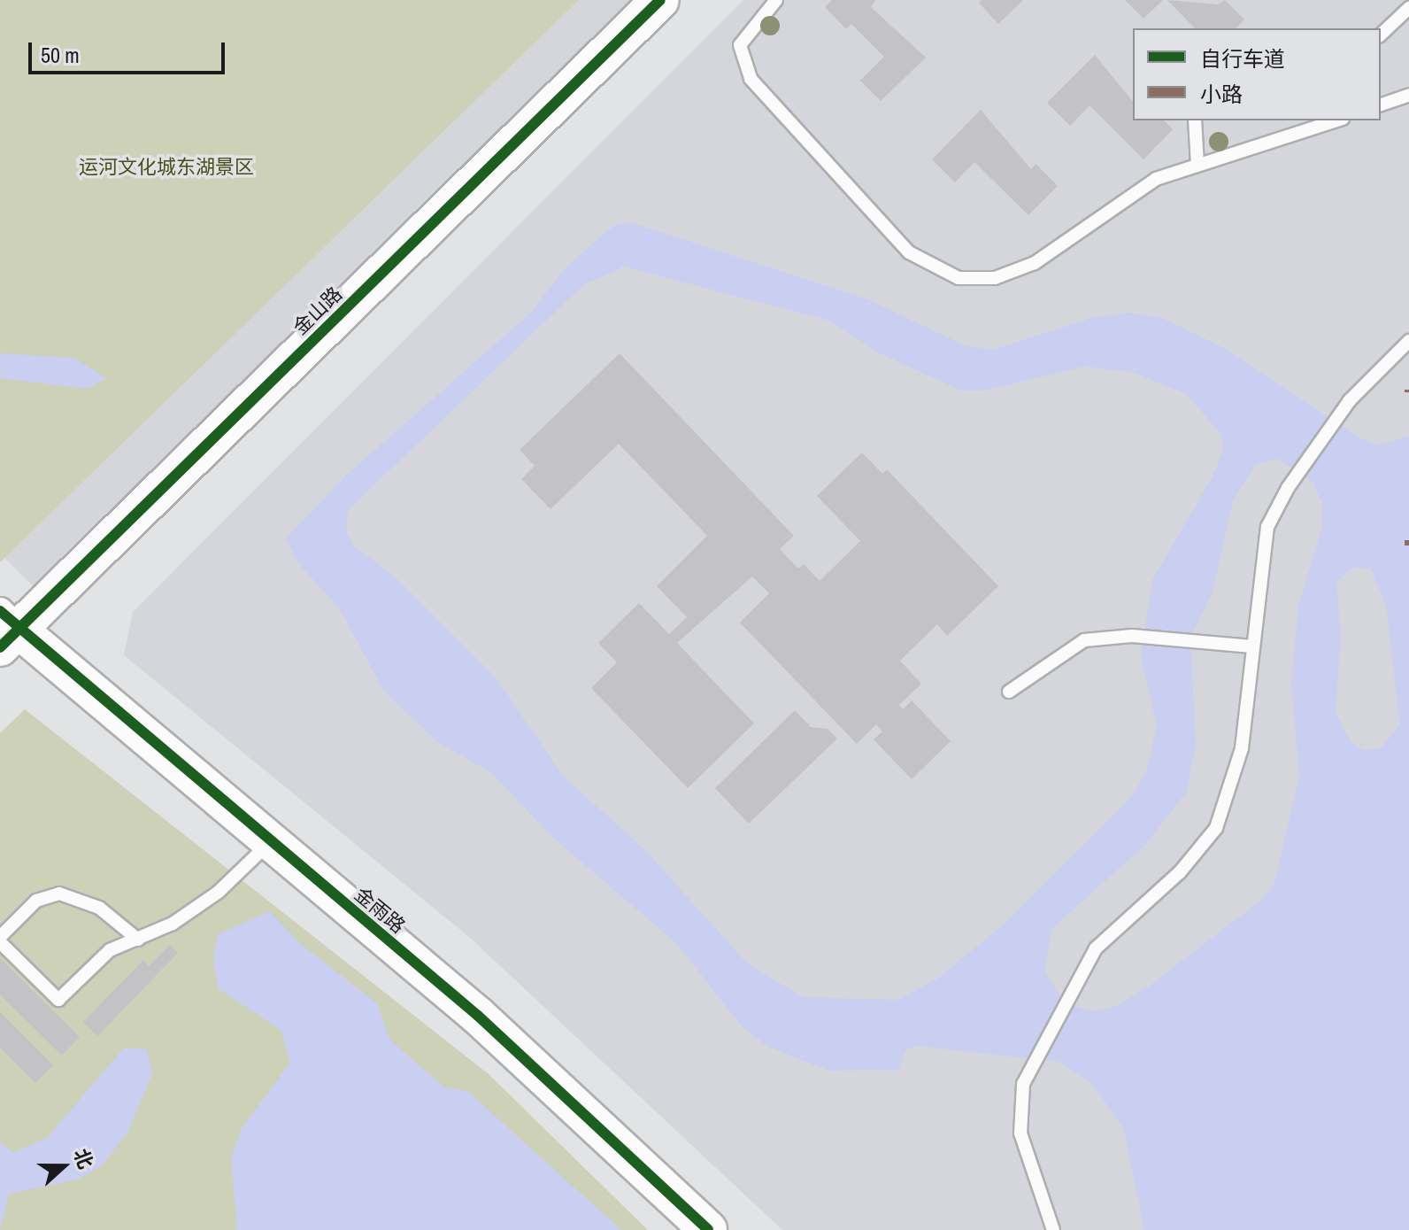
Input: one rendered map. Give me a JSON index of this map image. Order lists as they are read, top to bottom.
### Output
{
  "streets": {
    "street": ["金山路", "金雨路"]
  },
  "crossings": [
    ["金山路", "金雨路"]
  ],
  "parks": ["运河文化城东湖景区"],
  "legend": ["自行车道", "小路"],
  "scale_bar": "50 m",
  "north": "right"
}
